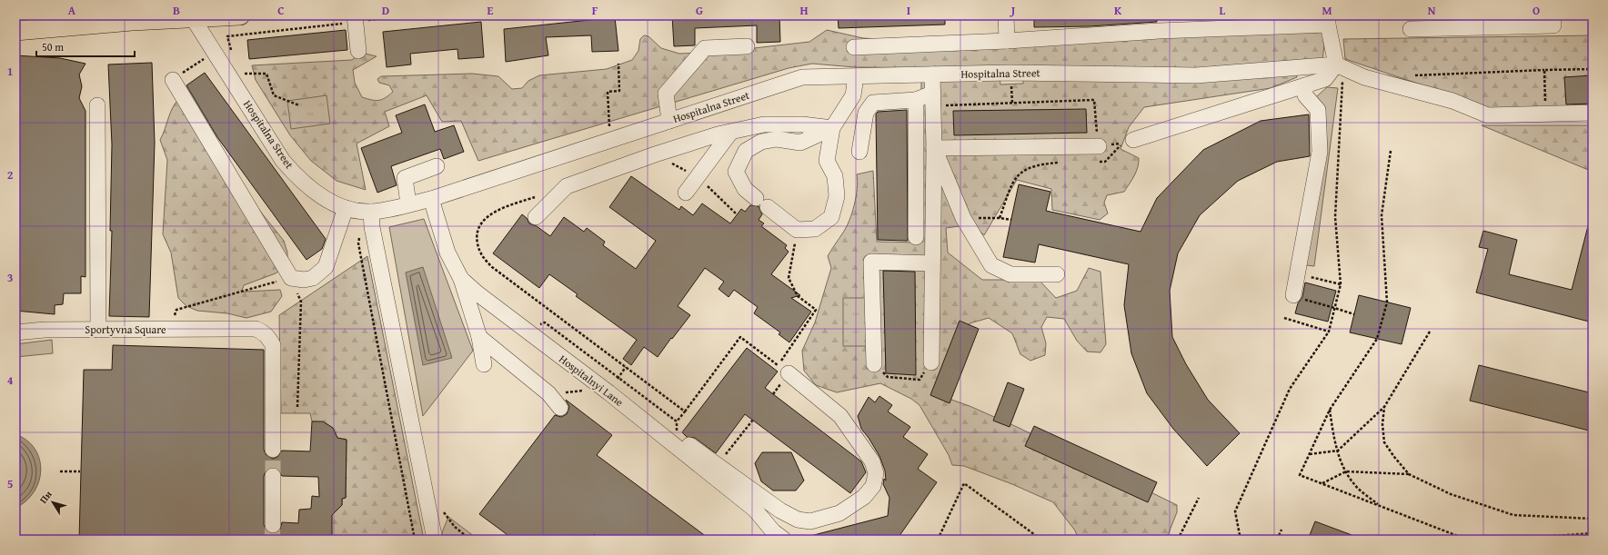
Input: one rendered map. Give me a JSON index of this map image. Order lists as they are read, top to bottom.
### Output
{
  "streets": {
    "street": ["Hospitalna Street", "Sportyvna Square", "Hospitalnyi Lane"]
  },
  "crossings": [
    ["Hospitalna Street", "Hospitalnyi Lane"]
  ],
  "scale_bar": "50 m",
  "north": "top left",
  "grid": {
    "columns": [
      "A",
      "B",
      "C",
      "D",
      "E",
      "F",
      "G",
      "H",
      "I",
      "J",
      "K",
      "L",
      "M",
      "N",
      "O"
    ],
    "rows": [
      "1",
      "2",
      "3",
      "4",
      "5"
    ]
  }
}
